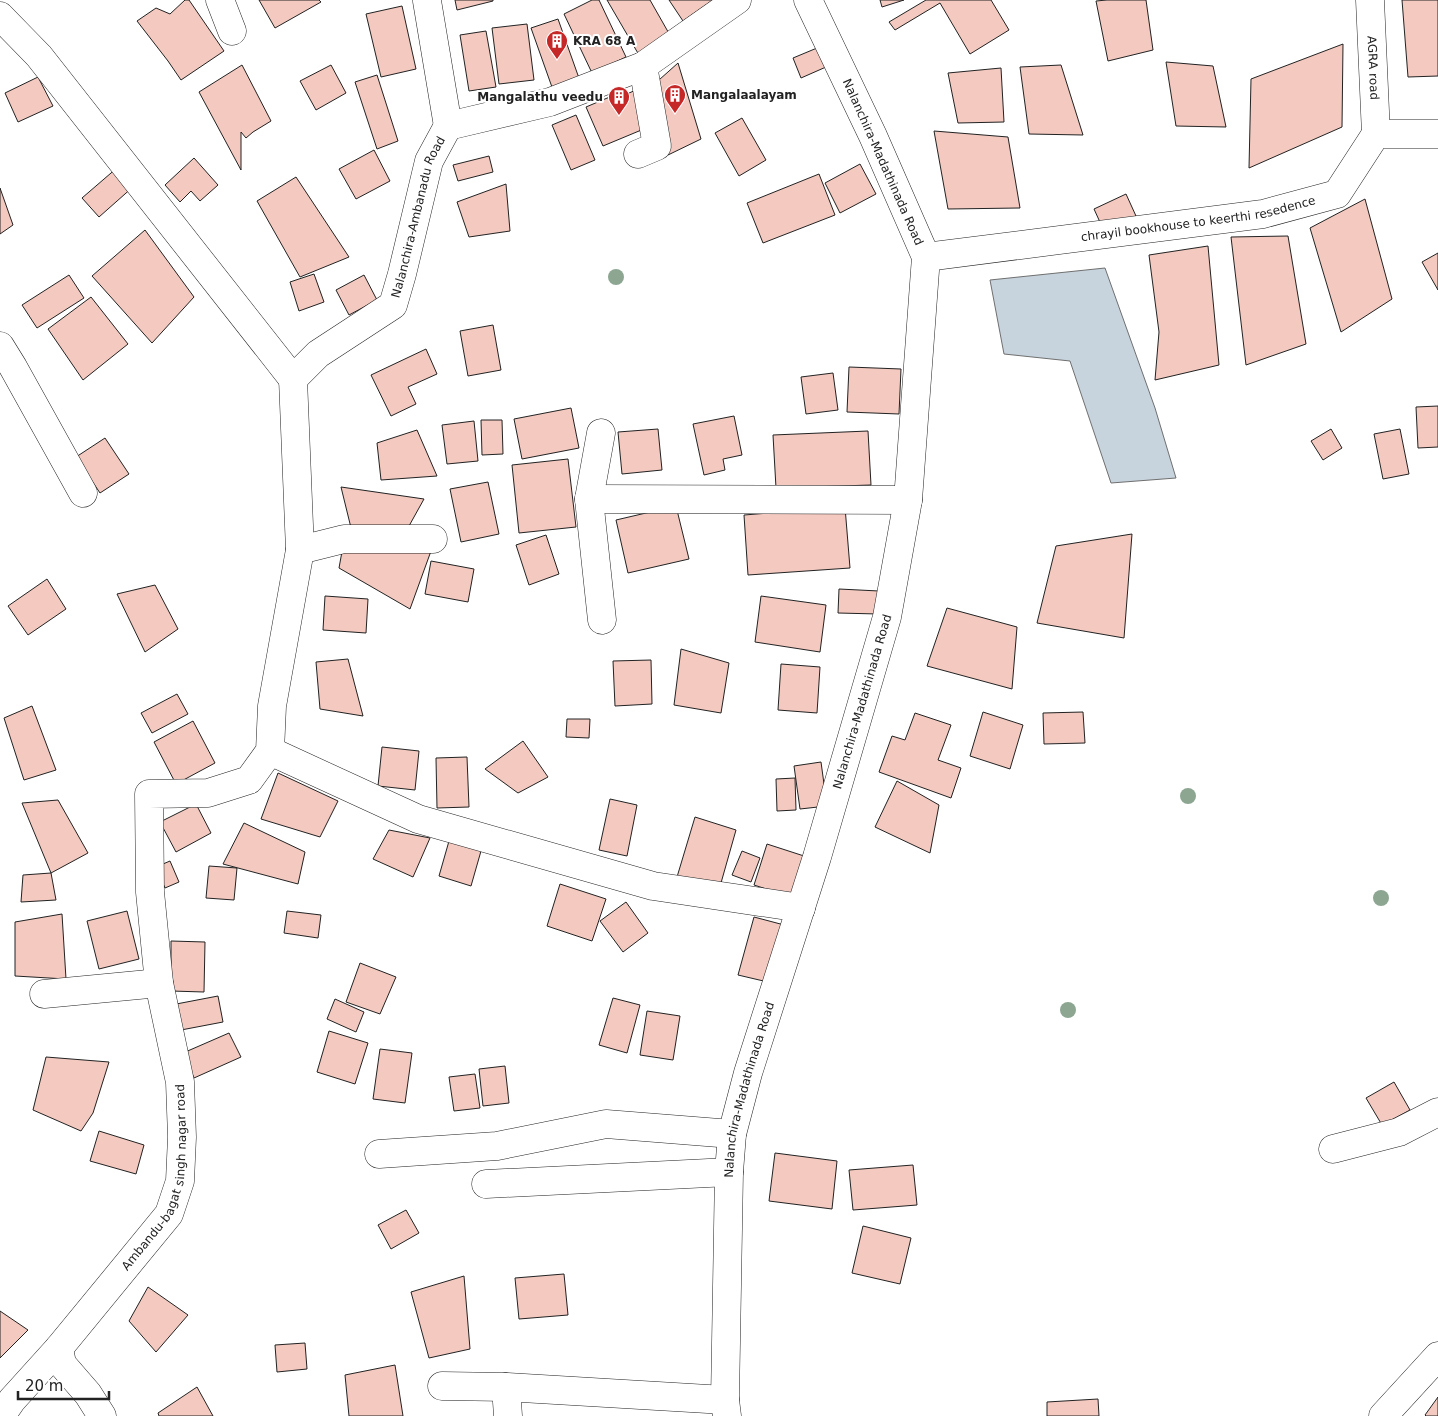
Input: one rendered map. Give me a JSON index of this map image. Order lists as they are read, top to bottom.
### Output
{
  "streets": {
    "street": [
      "AGRA road",
      "Nalanchira-Madathinada Road",
      "Nalanchira-Ambanadu Road",
      "chrayil bookhouse to keerthi resedence",
      "Ambandu-bagat singh nagar road"
    ]
  },
  "crossings": [
    ["AGRA road", "chrayil bookhouse to keerthi resedence"],
    ["Nalanchira-Madathinada Road", "chrayil bookhouse to keerthi resedence"]
  ],
  "places": {
    "building": ["KRA 68 A", "Mangalaalayam", "Mangalathu veedu"]
  },
  "scale_bar": "20 m"
}
